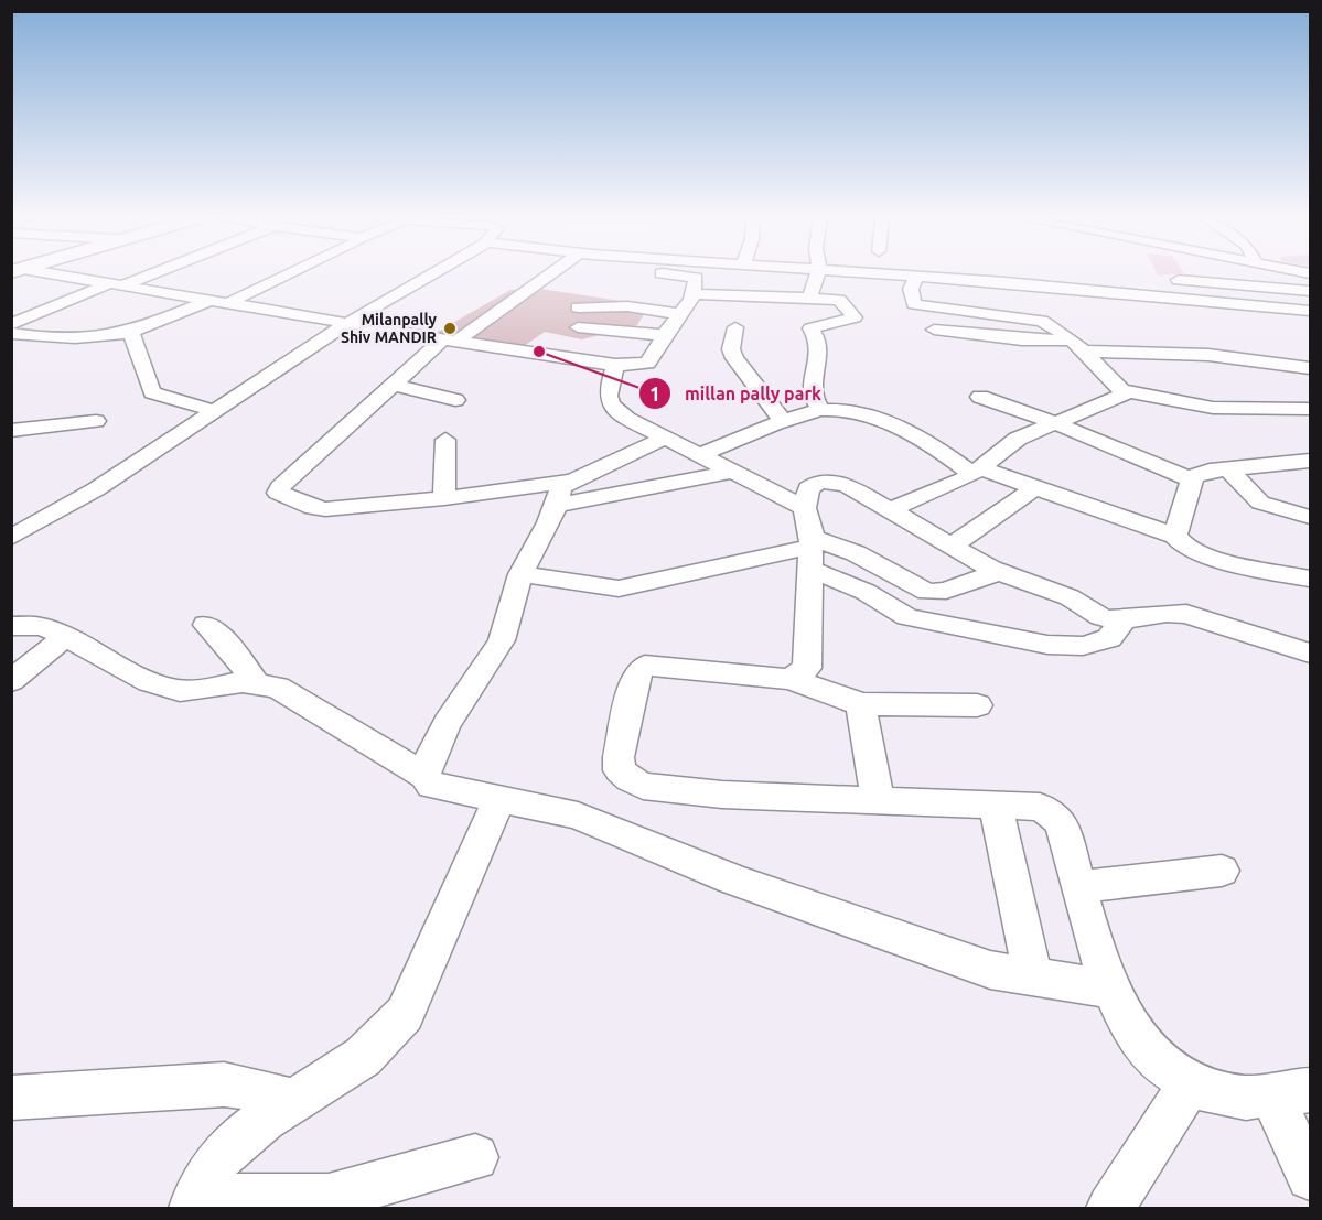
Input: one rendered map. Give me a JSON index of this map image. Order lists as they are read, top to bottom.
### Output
{
  "places": ["Milanpally Shiv MANDIR", "millan pally park"]
}
